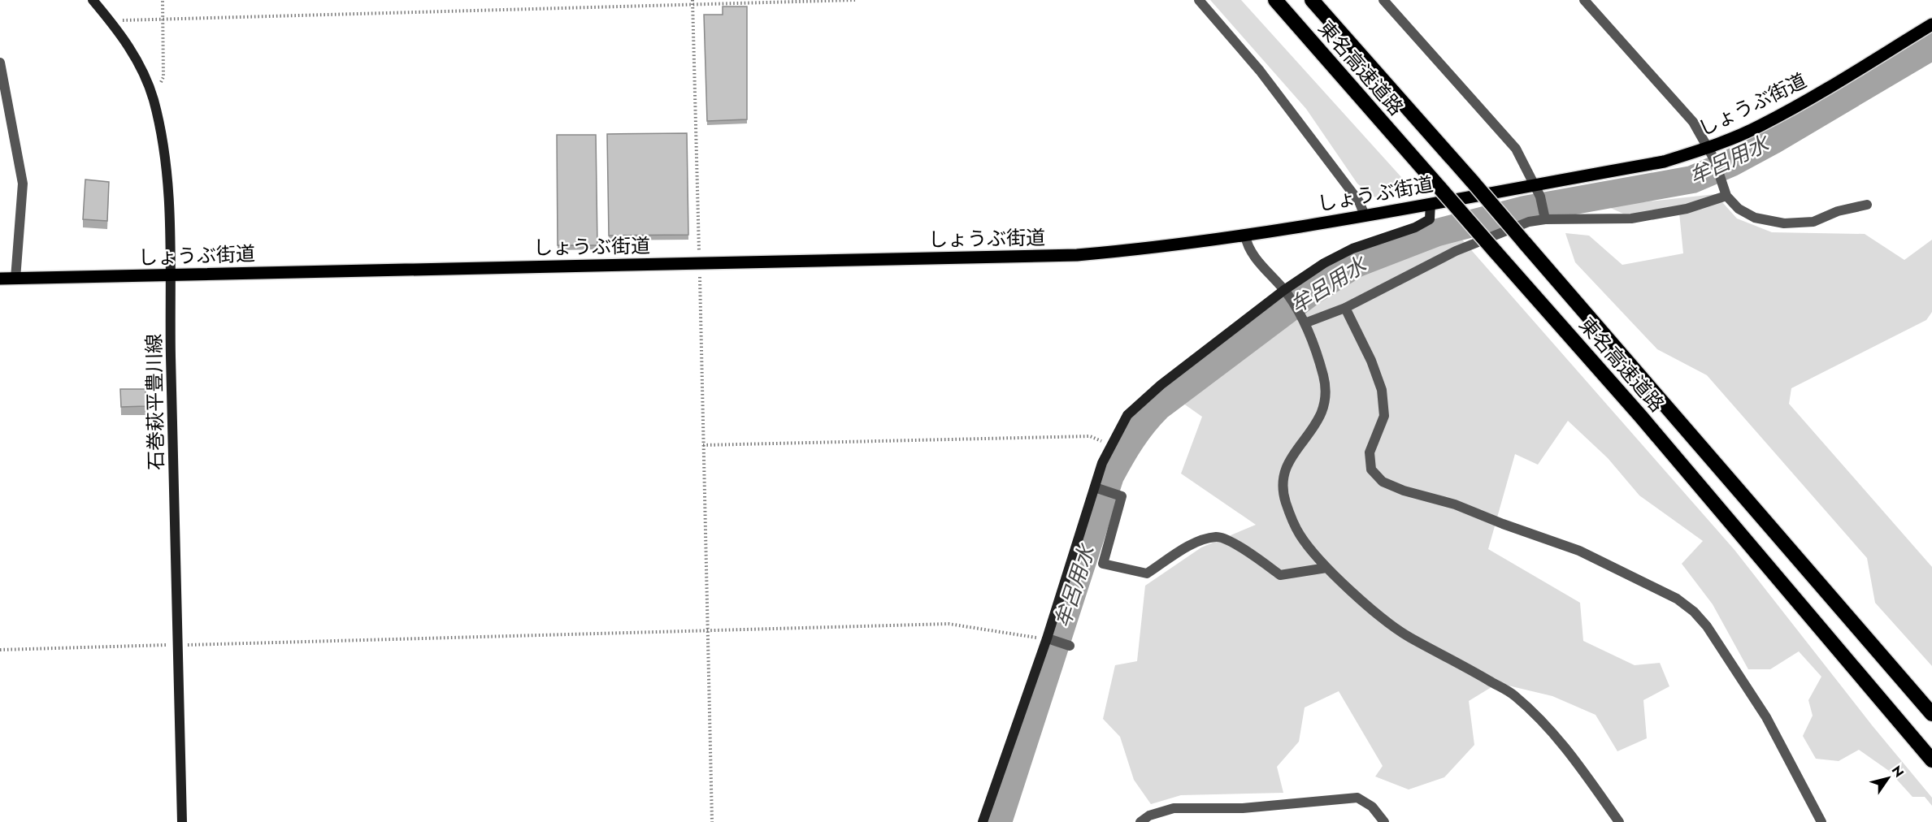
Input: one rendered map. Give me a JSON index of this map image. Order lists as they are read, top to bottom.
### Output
{
  "streets": {
    "highway": ["東名高速道路"],
    "main road": ["しょうぶ街道", "石巻萩平豊川線"]
  },
  "crossings": [
    ["しょうぶ街道", "石巻萩平豊川線"]
  ],
  "water": ["牟呂用水"],
  "north": "top right"
}
